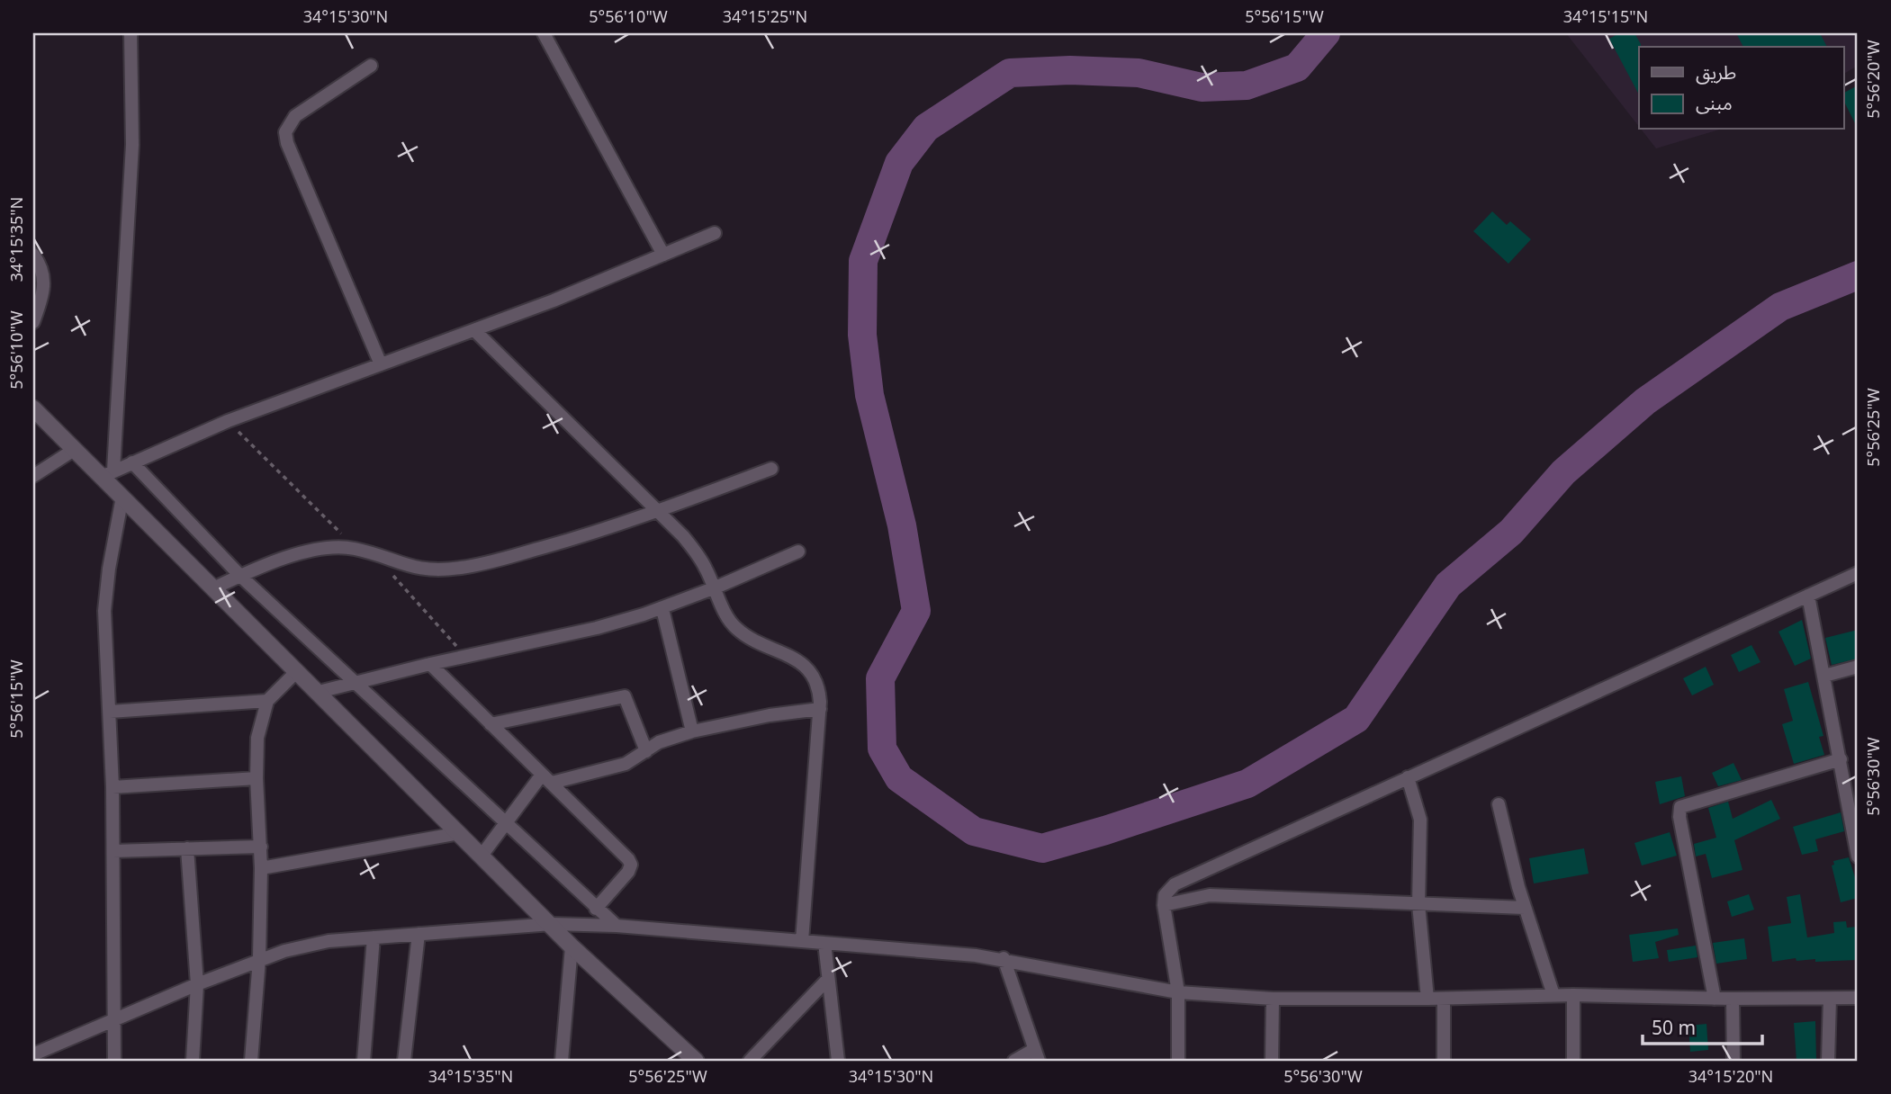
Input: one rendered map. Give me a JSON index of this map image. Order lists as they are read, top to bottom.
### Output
{
  "legend": ["طريق", "مبنى"],
  "scale_bar": "50 m",
  "coordinates": [
    "34°15'30\"N",
    "5°56'10\"W",
    "34°15'25\"N",
    "5°56'15\"W",
    "34°15'15\"N",
    "5°56'20\"W",
    "34°15'35\"N",
    "5°56'25\"W",
    "5°56'30\"W",
    "34°15'20\"N"
  ]
}
